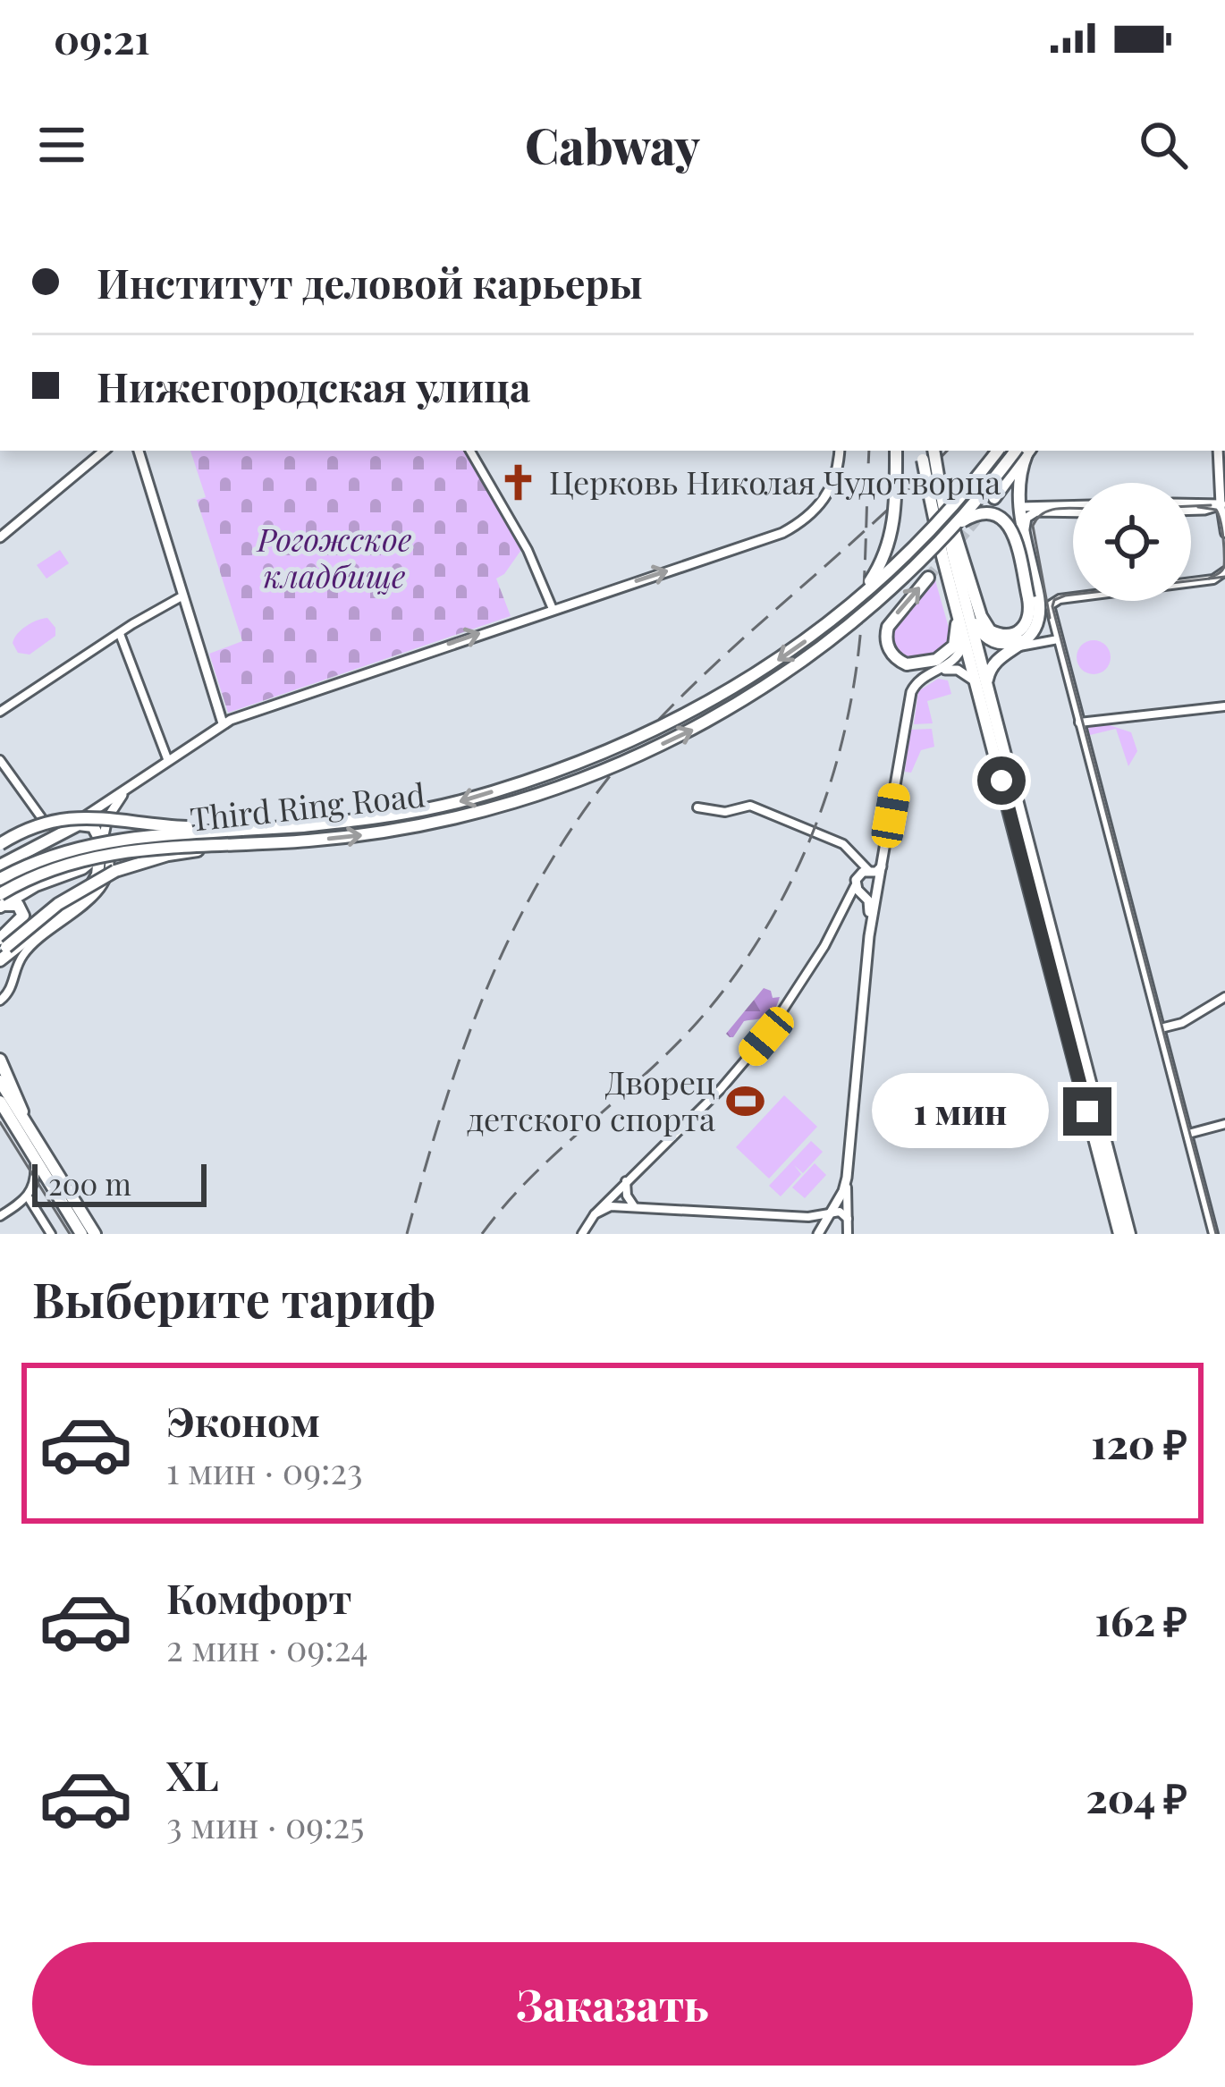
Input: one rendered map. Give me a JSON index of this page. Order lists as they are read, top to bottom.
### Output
{
  "streets": {
    "main road": ["Third Ring Road"]
  },
  "parks": ["Рогожское кладбище"],
  "places": {
    "church": ["Церковь Николая Чудотворца"],
    "sports": ["Дворец детского спорта"]
  },
  "scale_bar": "200 m",
  "page": {
    "status": "09:21",
    "header": "Cabway",
    "banner": ["Институт деловой карьеры", "Нижегородская улица"],
    "bubble": "1 мин",
    "scale": "200 m",
    "heading": "Выберите тариф",
    "list": [
      {
        "name": "Эконом",
        "note": "1 мин · 09:23",
        "value": "120 ₽"
      },
      {
        "name": "Комфорт",
        "note": "2 мин · 09:24",
        "value": "162 ₽"
      },
      {
        "name": "XL",
        "note": "3 мин · 09:25",
        "value": "204 ₽"
      }
    ],
    "buttons": "Заказать"
  }
}
